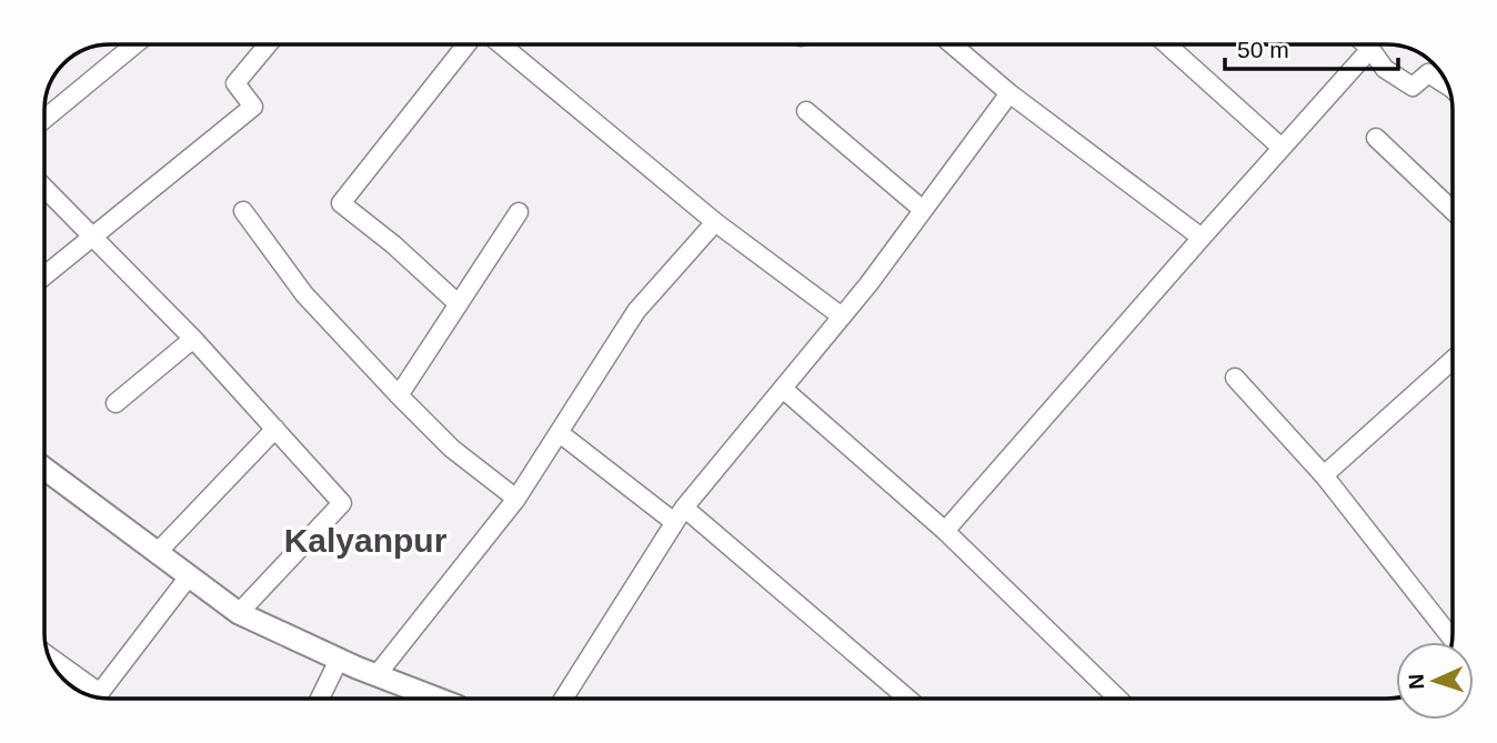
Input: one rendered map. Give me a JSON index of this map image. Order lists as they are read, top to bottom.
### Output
{
  "districts": ["Kalyanpur"],
  "scale_bar": "50 m",
  "north": "left"
}
